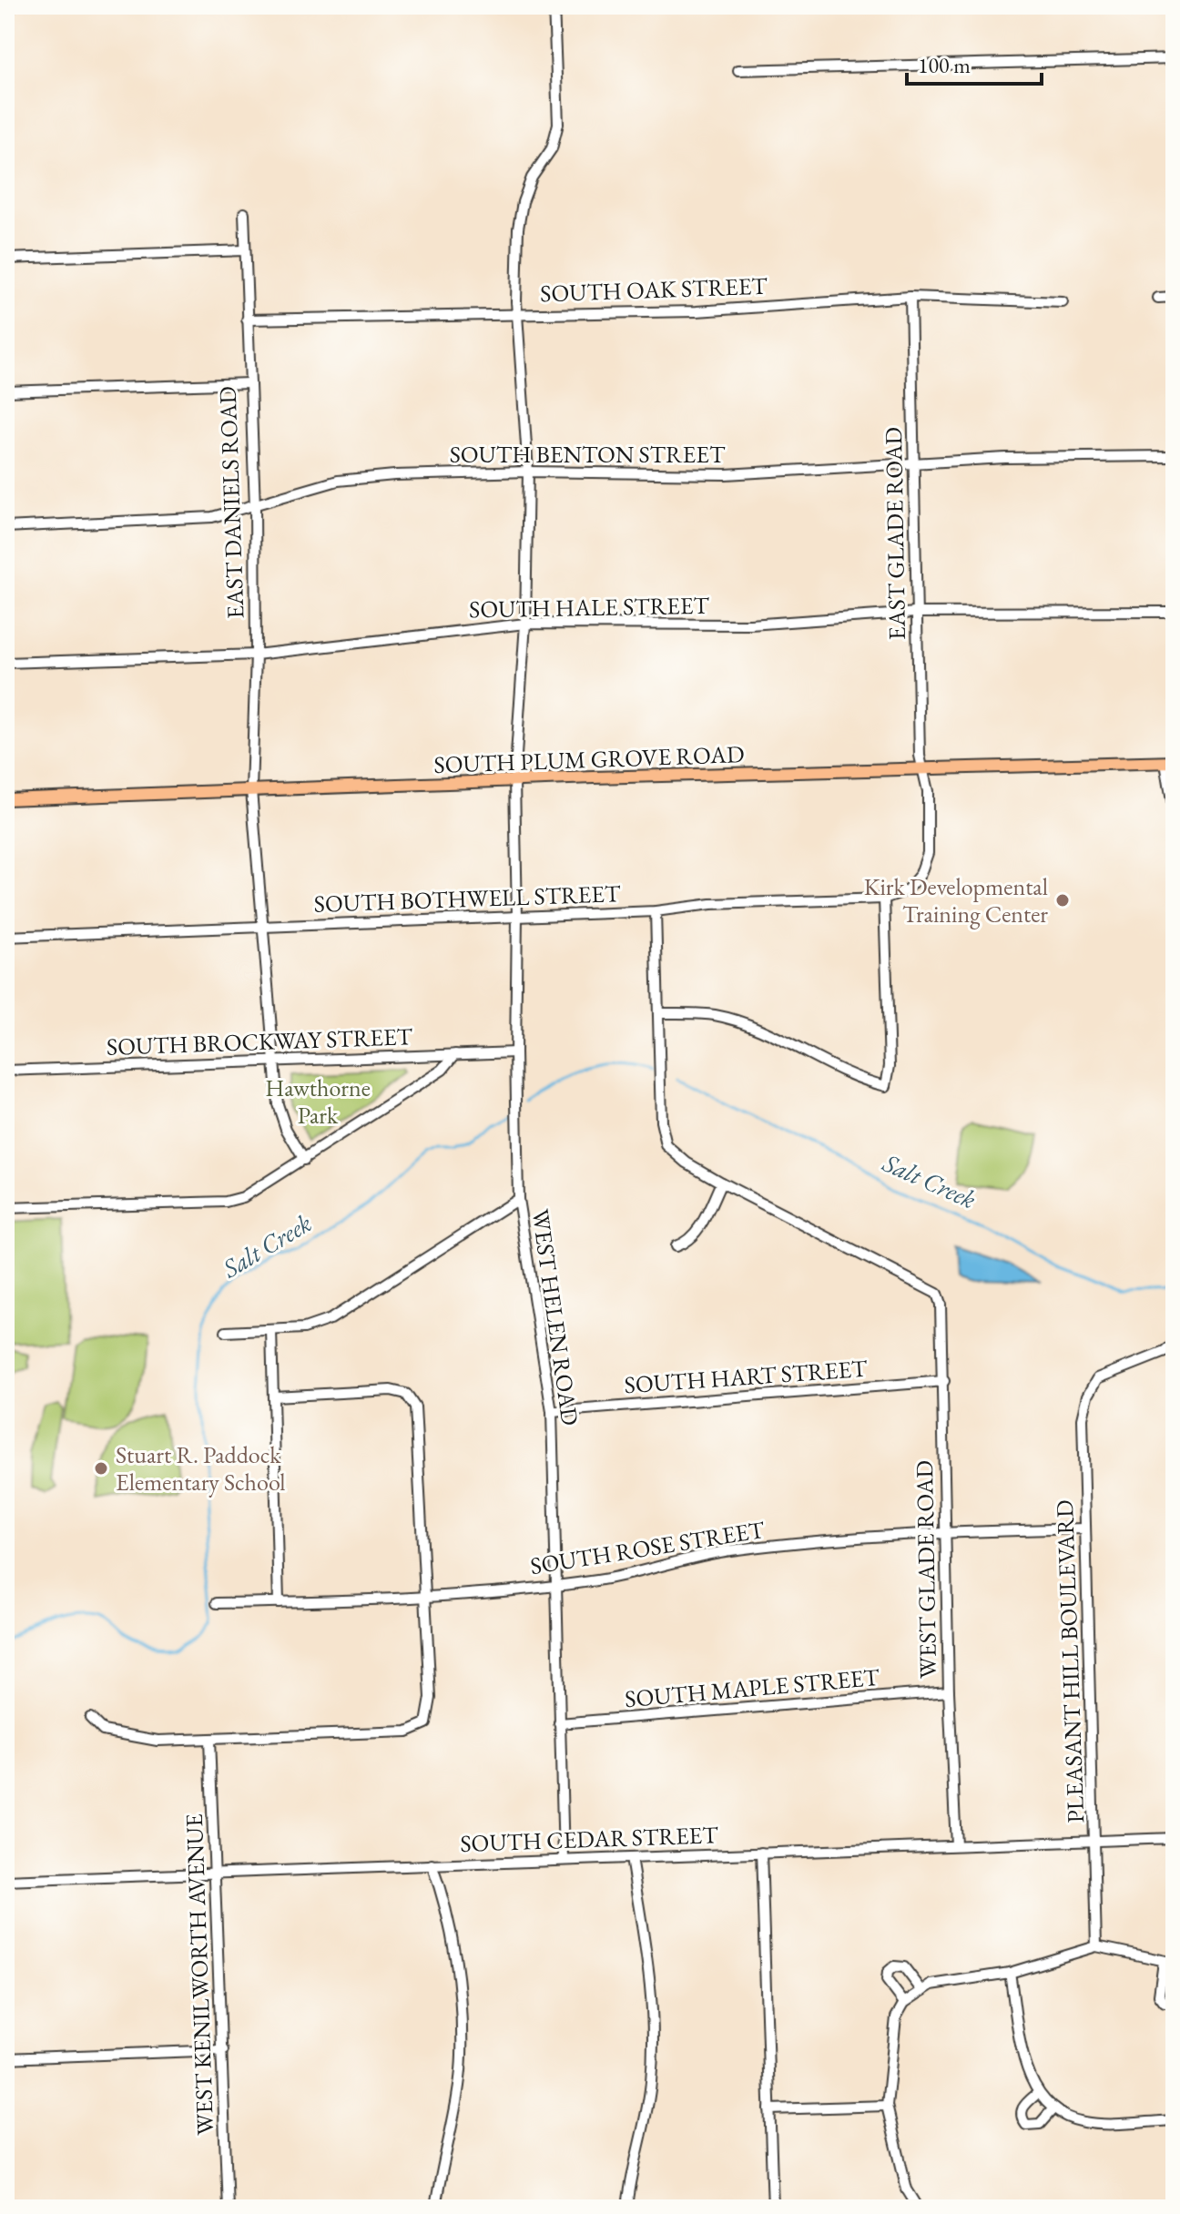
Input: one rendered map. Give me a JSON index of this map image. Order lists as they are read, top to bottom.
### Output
{
  "streets": {
    "main road": ["SOUTH PLUM GROVE ROAD"],
    "street": [
      "SOUTH OAK STREET",
      "SOUTH BENTON STREET",
      "EAST DANIELS ROAD",
      "EAST GLADE ROAD",
      "SOUTH HALE STREET",
      "SOUTH BOTHWELL STREET",
      "SOUTH BROCKWAY STREET",
      "WEST HELEN ROAD",
      "SOUTH HART STREET",
      "SOUTH ROSE STREET",
      "WEST GLADE ROAD",
      "PLEASANT HILL BOULEVARD",
      "SOUTH MAPLE STREET",
      "SOUTH CEDAR STREET",
      "WEST KENILWORTH AVENUE"
    ]
  },
  "crossings": [
    ["SOUTH OAK STREET", "EAST DANIELS ROAD"],
    ["SOUTH OAK STREET", "EAST GLADE ROAD"],
    ["SOUTH OAK STREET", "WEST HELEN ROAD"],
    ["SOUTH BENTON STREET", "EAST DANIELS ROAD"],
    ["SOUTH BENTON STREET", "EAST GLADE ROAD"],
    ["SOUTH BENTON STREET", "WEST HELEN ROAD"],
    ["EAST DANIELS ROAD", "SOUTH HALE STREET"],
    ["EAST DANIELS ROAD", "SOUTH PLUM GROVE ROAD"],
    ["EAST DANIELS ROAD", "SOUTH BOTHWELL STREET"],
    ["EAST DANIELS ROAD", "SOUTH BROCKWAY STREET"],
    ["EAST GLADE ROAD", "SOUTH HALE STREET"],
    ["EAST GLADE ROAD", "SOUTH PLUM GROVE ROAD"],
    ["EAST GLADE ROAD", "SOUTH BOTHWELL STREET"],
    ["SOUTH HALE STREET", "WEST HELEN ROAD"],
    ["SOUTH PLUM GROVE ROAD", "SOUTH BOTHWELL STREET"],
    ["SOUTH PLUM GROVE ROAD", "WEST HELEN ROAD"],
    ["SOUTH BOTHWELL STREET", "WEST HELEN ROAD"],
    ["SOUTH BROCKWAY STREET", "WEST HELEN ROAD"],
    ["WEST HELEN ROAD", "SOUTH HART STREET"],
    ["WEST HELEN ROAD", "SOUTH ROSE STREET"],
    ["WEST HELEN ROAD", "SOUTH MAPLE STREET"],
    ["WEST HELEN ROAD", "SOUTH CEDAR STREET"],
    ["SOUTH HART STREET", "WEST GLADE ROAD"],
    ["SOUTH ROSE STREET", "WEST GLADE ROAD"],
    ["SOUTH ROSE STREET", "PLEASANT HILL BOULEVARD"],
    ["WEST GLADE ROAD", "SOUTH MAPLE STREET"],
    ["WEST GLADE ROAD", "SOUTH CEDAR STREET"],
    ["PLEASANT HILL BOULEVARD", "SOUTH CEDAR STREET"],
    ["SOUTH CEDAR STREET", "WEST KENILWORTH AVENUE"]
  ],
  "water": ["Salt Creek"],
  "parks": ["Hawthorne Park"],
  "places": ["Kirk Developmental Training Center", "Stuart R. Paddock Elementary School"],
  "scale_bar": "100 m"
}
